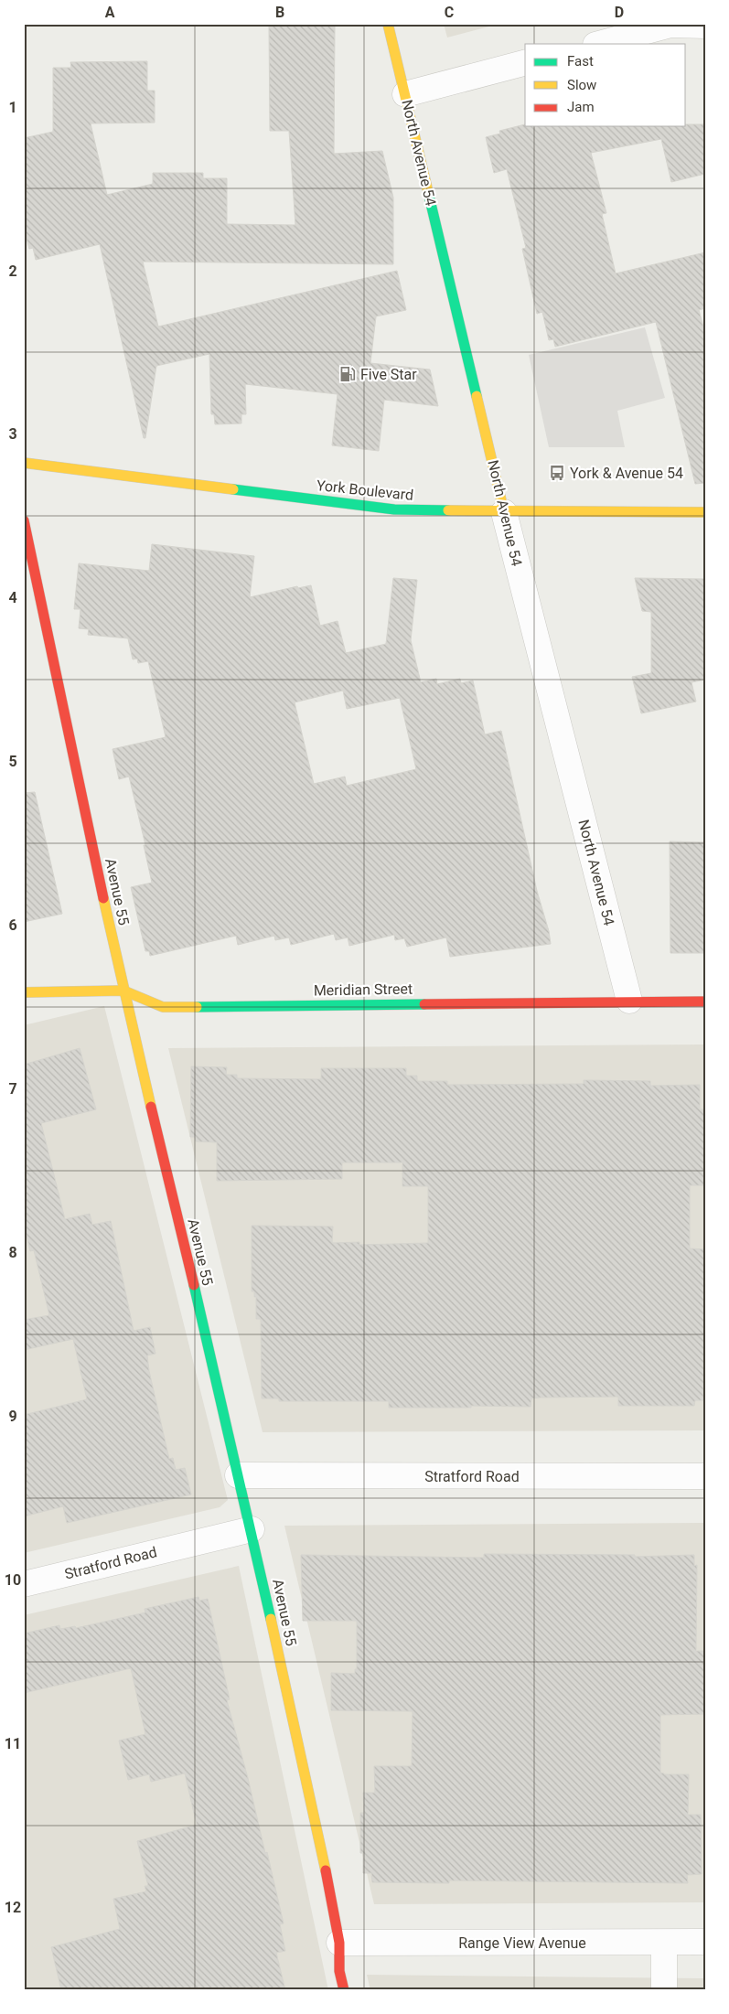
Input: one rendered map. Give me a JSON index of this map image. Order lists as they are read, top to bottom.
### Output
{
  "streets": {
    "street": [
      "North Avenue 54",
      "York Boulevard",
      "Avenue 55",
      "Meridian Street",
      "Stratford Road",
      "Range View Avenue"
    ]
  },
  "crossings": [
    ["North Avenue 54", "York Boulevard"],
    ["North Avenue 54", "Meridian Street"],
    ["Avenue 55", "Meridian Street"],
    ["Avenue 55", "Stratford Road"],
    ["Avenue 55", "Range View Avenue"]
  ],
  "places": {
    "fuel station": ["Five Star"],
    "bus stop": ["York & Avenue 54"]
  },
  "legend": ["Fast", "Slow", "Jam"],
  "grid": {
    "columns": [
      "A",
      "B",
      "C",
      "D"
    ],
    "rows": [
      "1",
      "2",
      "3",
      "4",
      "5",
      "6",
      "7",
      "8",
      "9",
      "10",
      "11",
      "12"
    ]
  }
}
